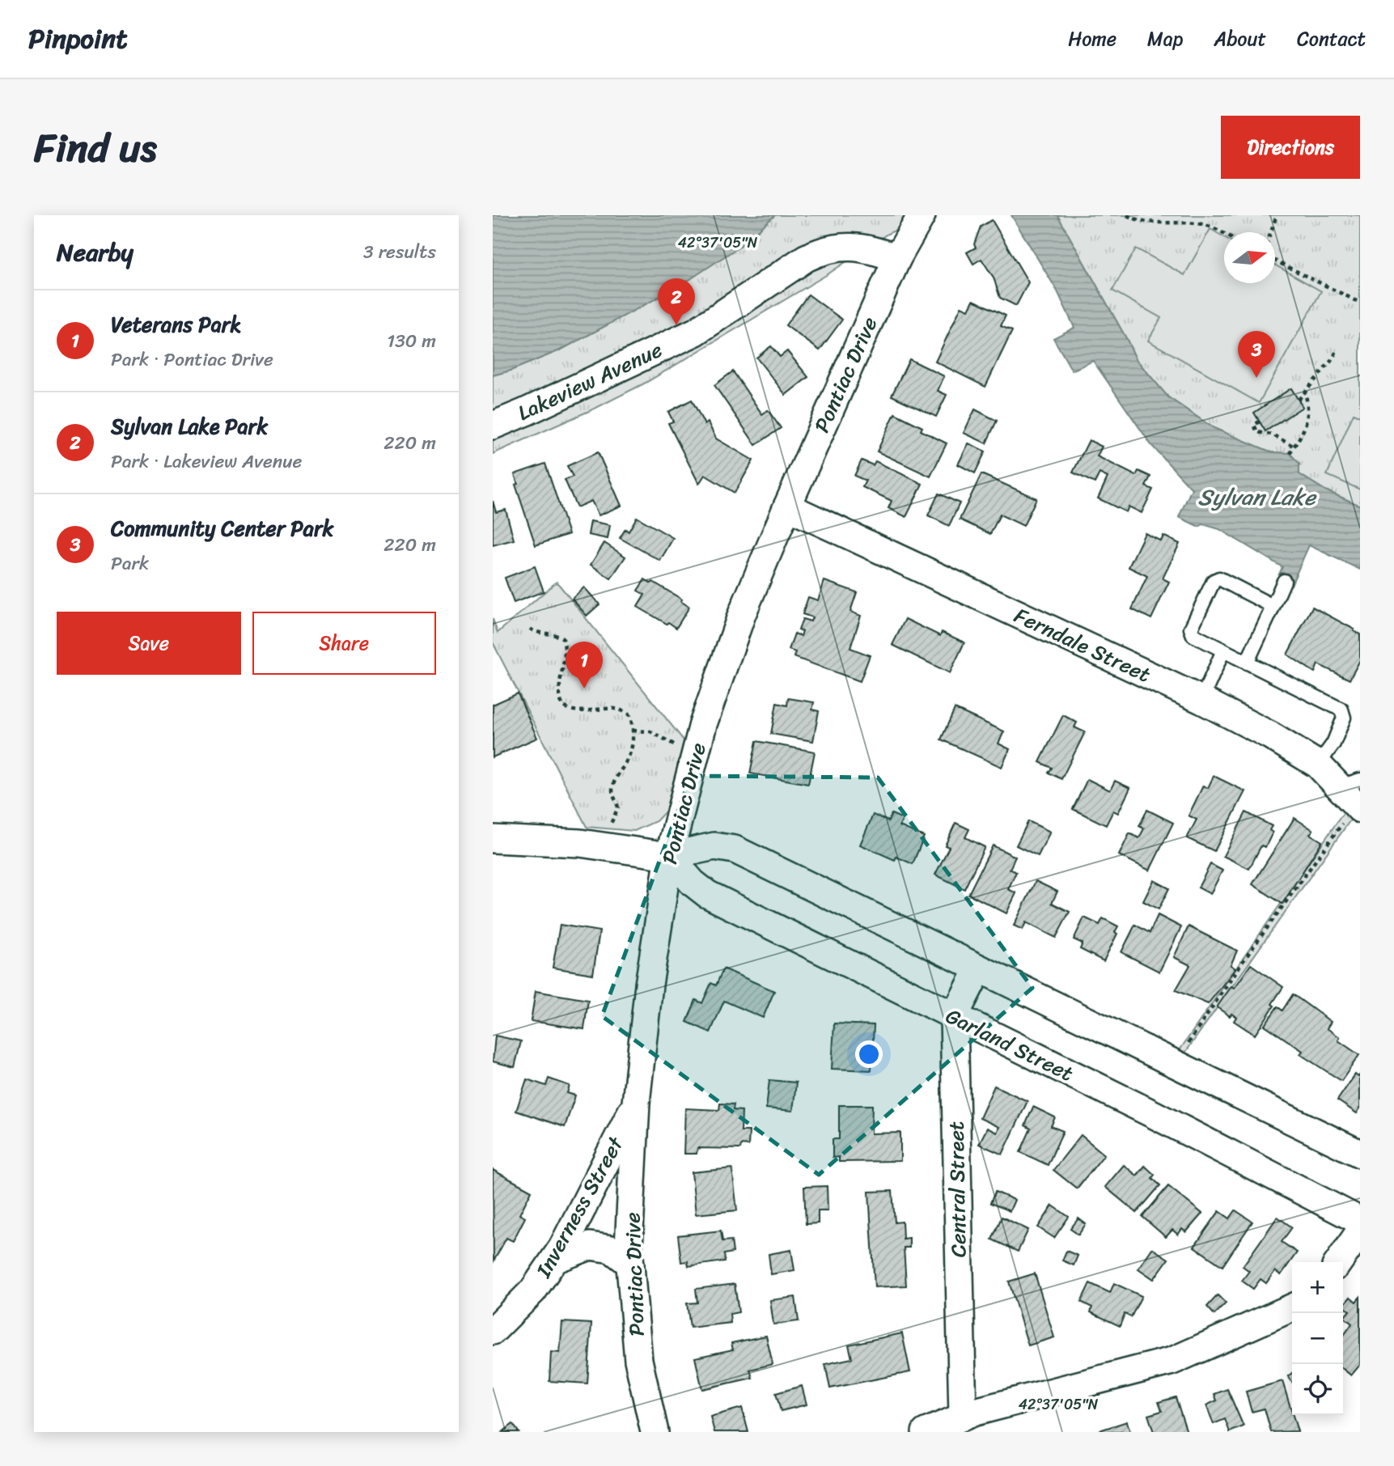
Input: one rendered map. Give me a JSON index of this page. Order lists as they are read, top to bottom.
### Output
{
  "streets": {
    "street": [
      "Pontiac Drive",
      "Lakeview Avenue",
      "Ferndale Street",
      "Garland Street",
      "Central Street",
      "Inverness Street"
    ]
  },
  "crossings": [
    ["Pontiac Drive", "Lakeview Avenue"],
    ["Pontiac Drive", "Ferndale Street"],
    ["Pontiac Drive", "Garland Street"],
    ["Pontiac Drive", "Inverness Street"],
    ["Garland Street", "Central Street"]
  ],
  "water": ["Sylvan Lake"],
  "north": "right",
  "page": {
    "header": "Pinpoint",
    "nav": [
      "Home",
      "Map",
      "About",
      "Contact"
    ],
    "title": "Find us",
    "buttons": [
      "Directions",
      ["Save", "Share"]
    ],
    "heading": ["Nearby", "3 results"],
    "pins": ["2", "3", "1"],
    "list": [
      {
        "mark": "1",
        "name": "Veterans Park",
        "note": "Park · Pontiac Drive",
        "value": "130 m"
      },
      {
        "mark": "2",
        "name": "Sylvan Lake Park",
        "note": "Park · Lakeview Avenue",
        "value": "220 m"
      },
      {
        "mark": "3",
        "name": "Community Center Park",
        "note": "Park",
        "value": "220 m"
      }
    ],
    "map_buttons": ["+", "−"]
  },
  "coordinates": ["42°37'05\"N"]
}
